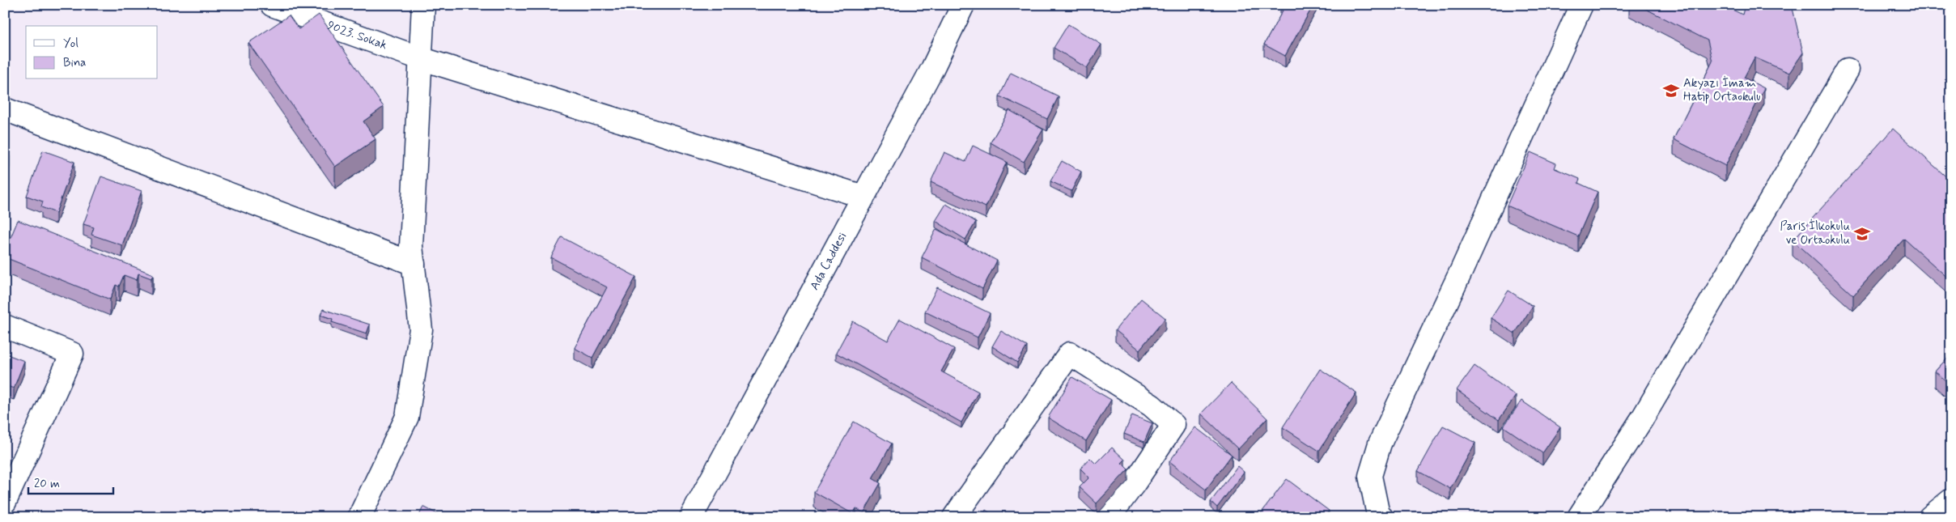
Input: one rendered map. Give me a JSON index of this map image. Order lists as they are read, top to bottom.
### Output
{
  "streets": {
    "street": ["9023. Sokak", "Ada Caddesi"]
  },
  "crossings": [
    ["9023. Sokak", "Ada Caddesi"]
  ],
  "places": {
    "school or university": ["Akyazı İmam Hatip Ortaokulu", "Paris İlkokulu ve Ortaokulu"]
  },
  "legend": ["Yol", "Bina"],
  "scale_bar": "20 m"
}
